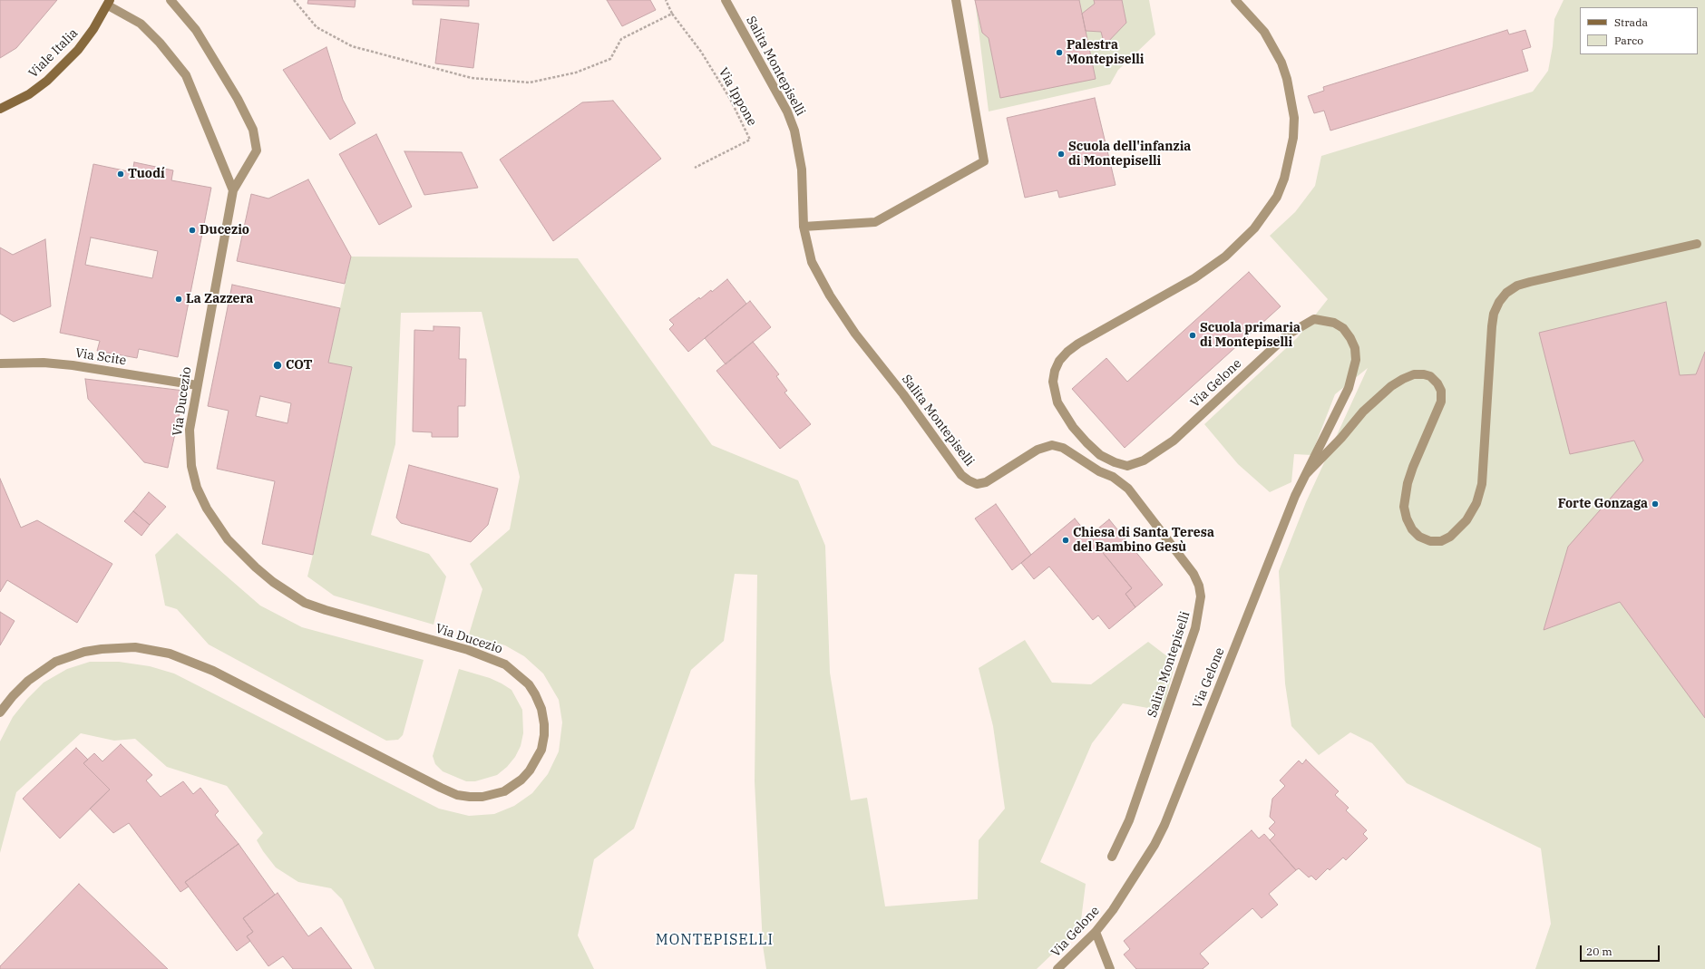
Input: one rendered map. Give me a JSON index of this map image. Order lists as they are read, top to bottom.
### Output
{
  "streets": {
    "main road": ["Viale Italia"],
    "street": [
      "Salita Montepiselli",
      "Via Scite",
      "Via Gelone",
      "Via Ducezio"
    ],
    "path": ["Via Ippone"]
  },
  "crossings": [
    ["Via Scite", "Via Ducezio"]
  ],
  "districts": ["MONTEPISELLI"],
  "places": [
    "Palestra Montepiselli",
    "Scuola dell'infanzia di Montepiselli",
    "Tuodí",
    "Ducezio",
    "La Zazzera",
    "Scuola primaria di Montepiselli",
    "COT",
    "Forte Gonzaga",
    "Chiesa di Santa Teresa del Bambino Gesù"
  ],
  "legend": ["Strada", "Parco"],
  "scale_bar": "20 m"
}
